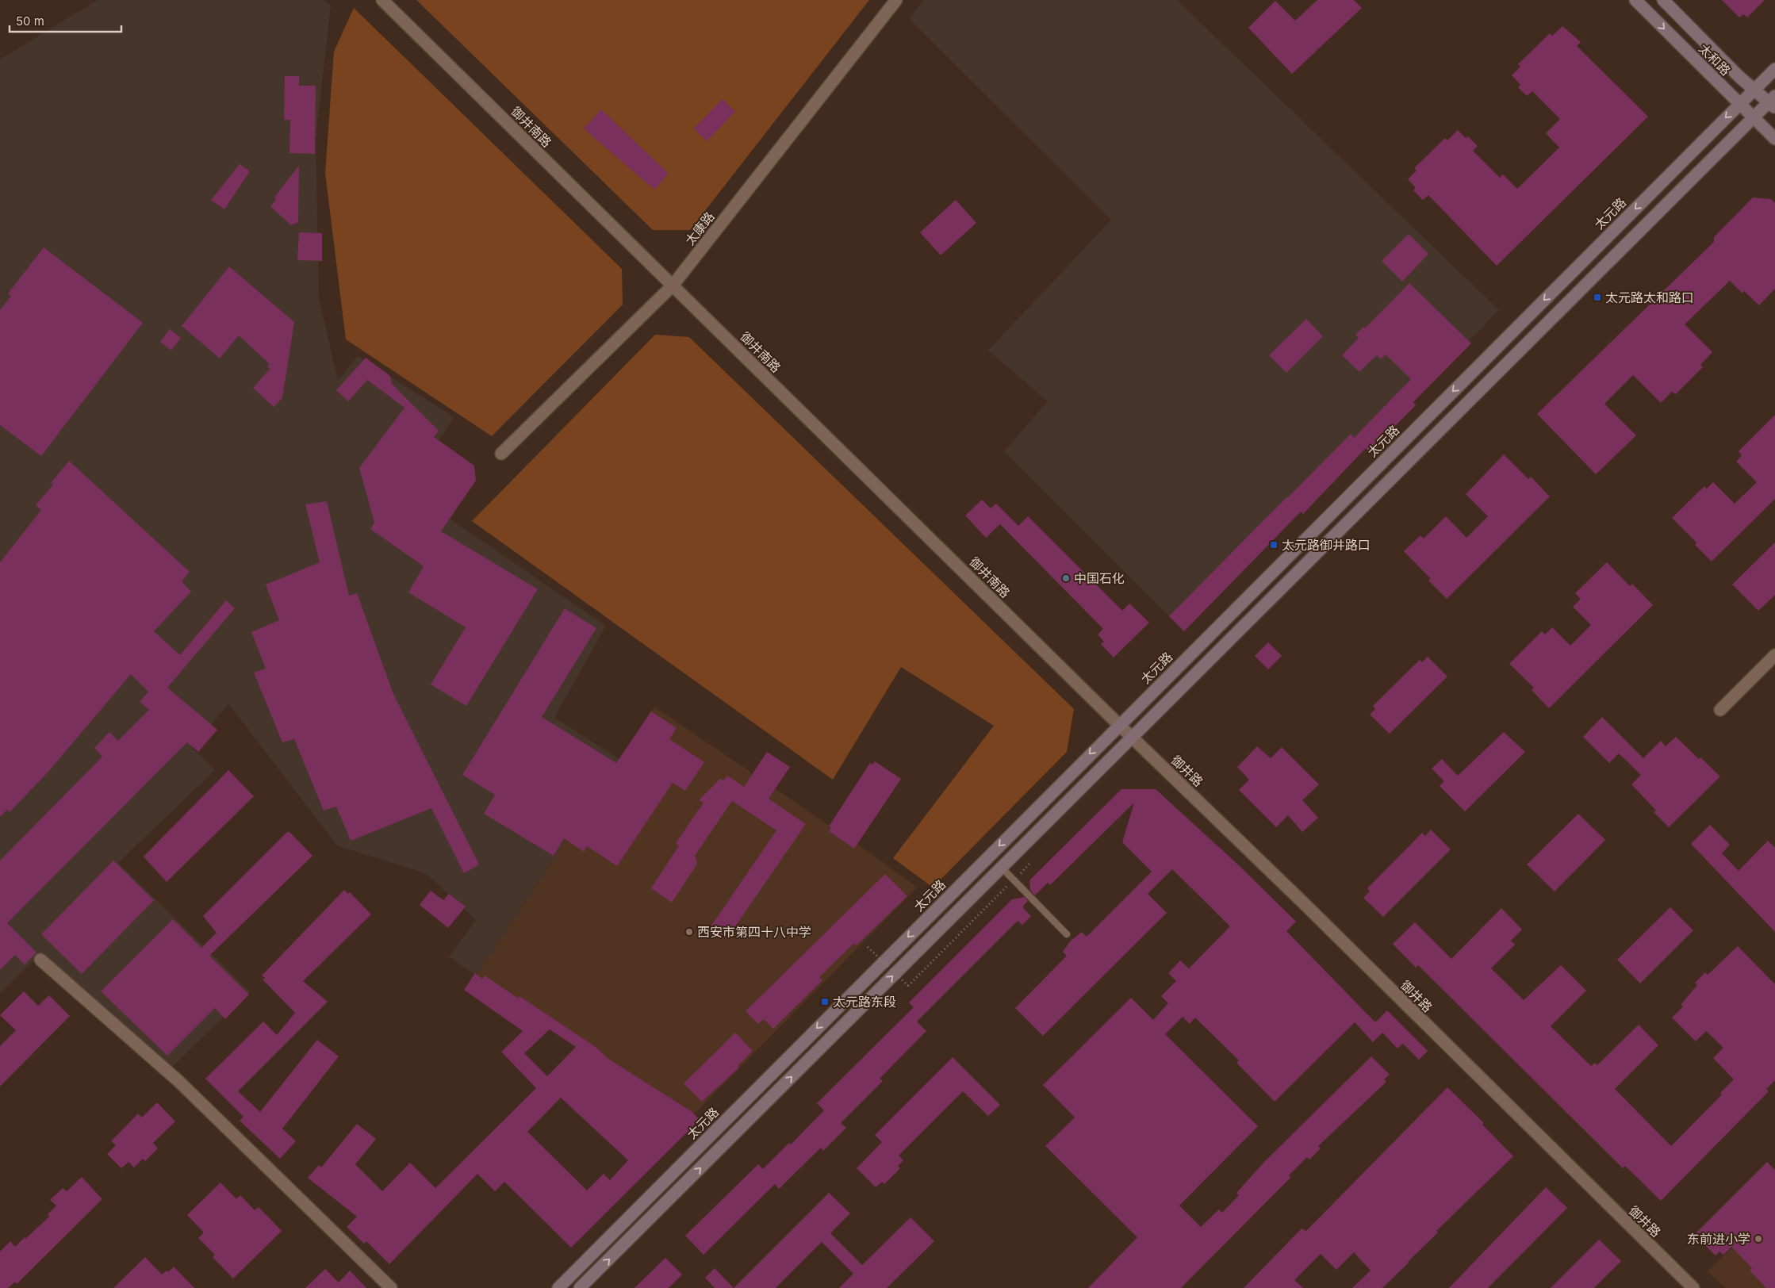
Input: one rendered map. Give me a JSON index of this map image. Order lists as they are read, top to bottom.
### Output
{
  "streets": {
    "main road": ["太和路", "太元路"],
    "street": ["御井南路", "太康路", "御井路"]
  },
  "crossings": [
    ["太和路", "太元路"],
    ["御井南路", "太元路"],
    ["御井南路", "太康路"],
    ["御井南路", "御井路"],
    ["太元路", "御井路"]
  ],
  "places": {
    "transit": ["太元路太和路口", "太元路御井路口", "太元路东段"],
    "other": ["中国石化", "西安市第四十八中学", "东前进小学"]
  },
  "scale_bar": "50 m"
}
